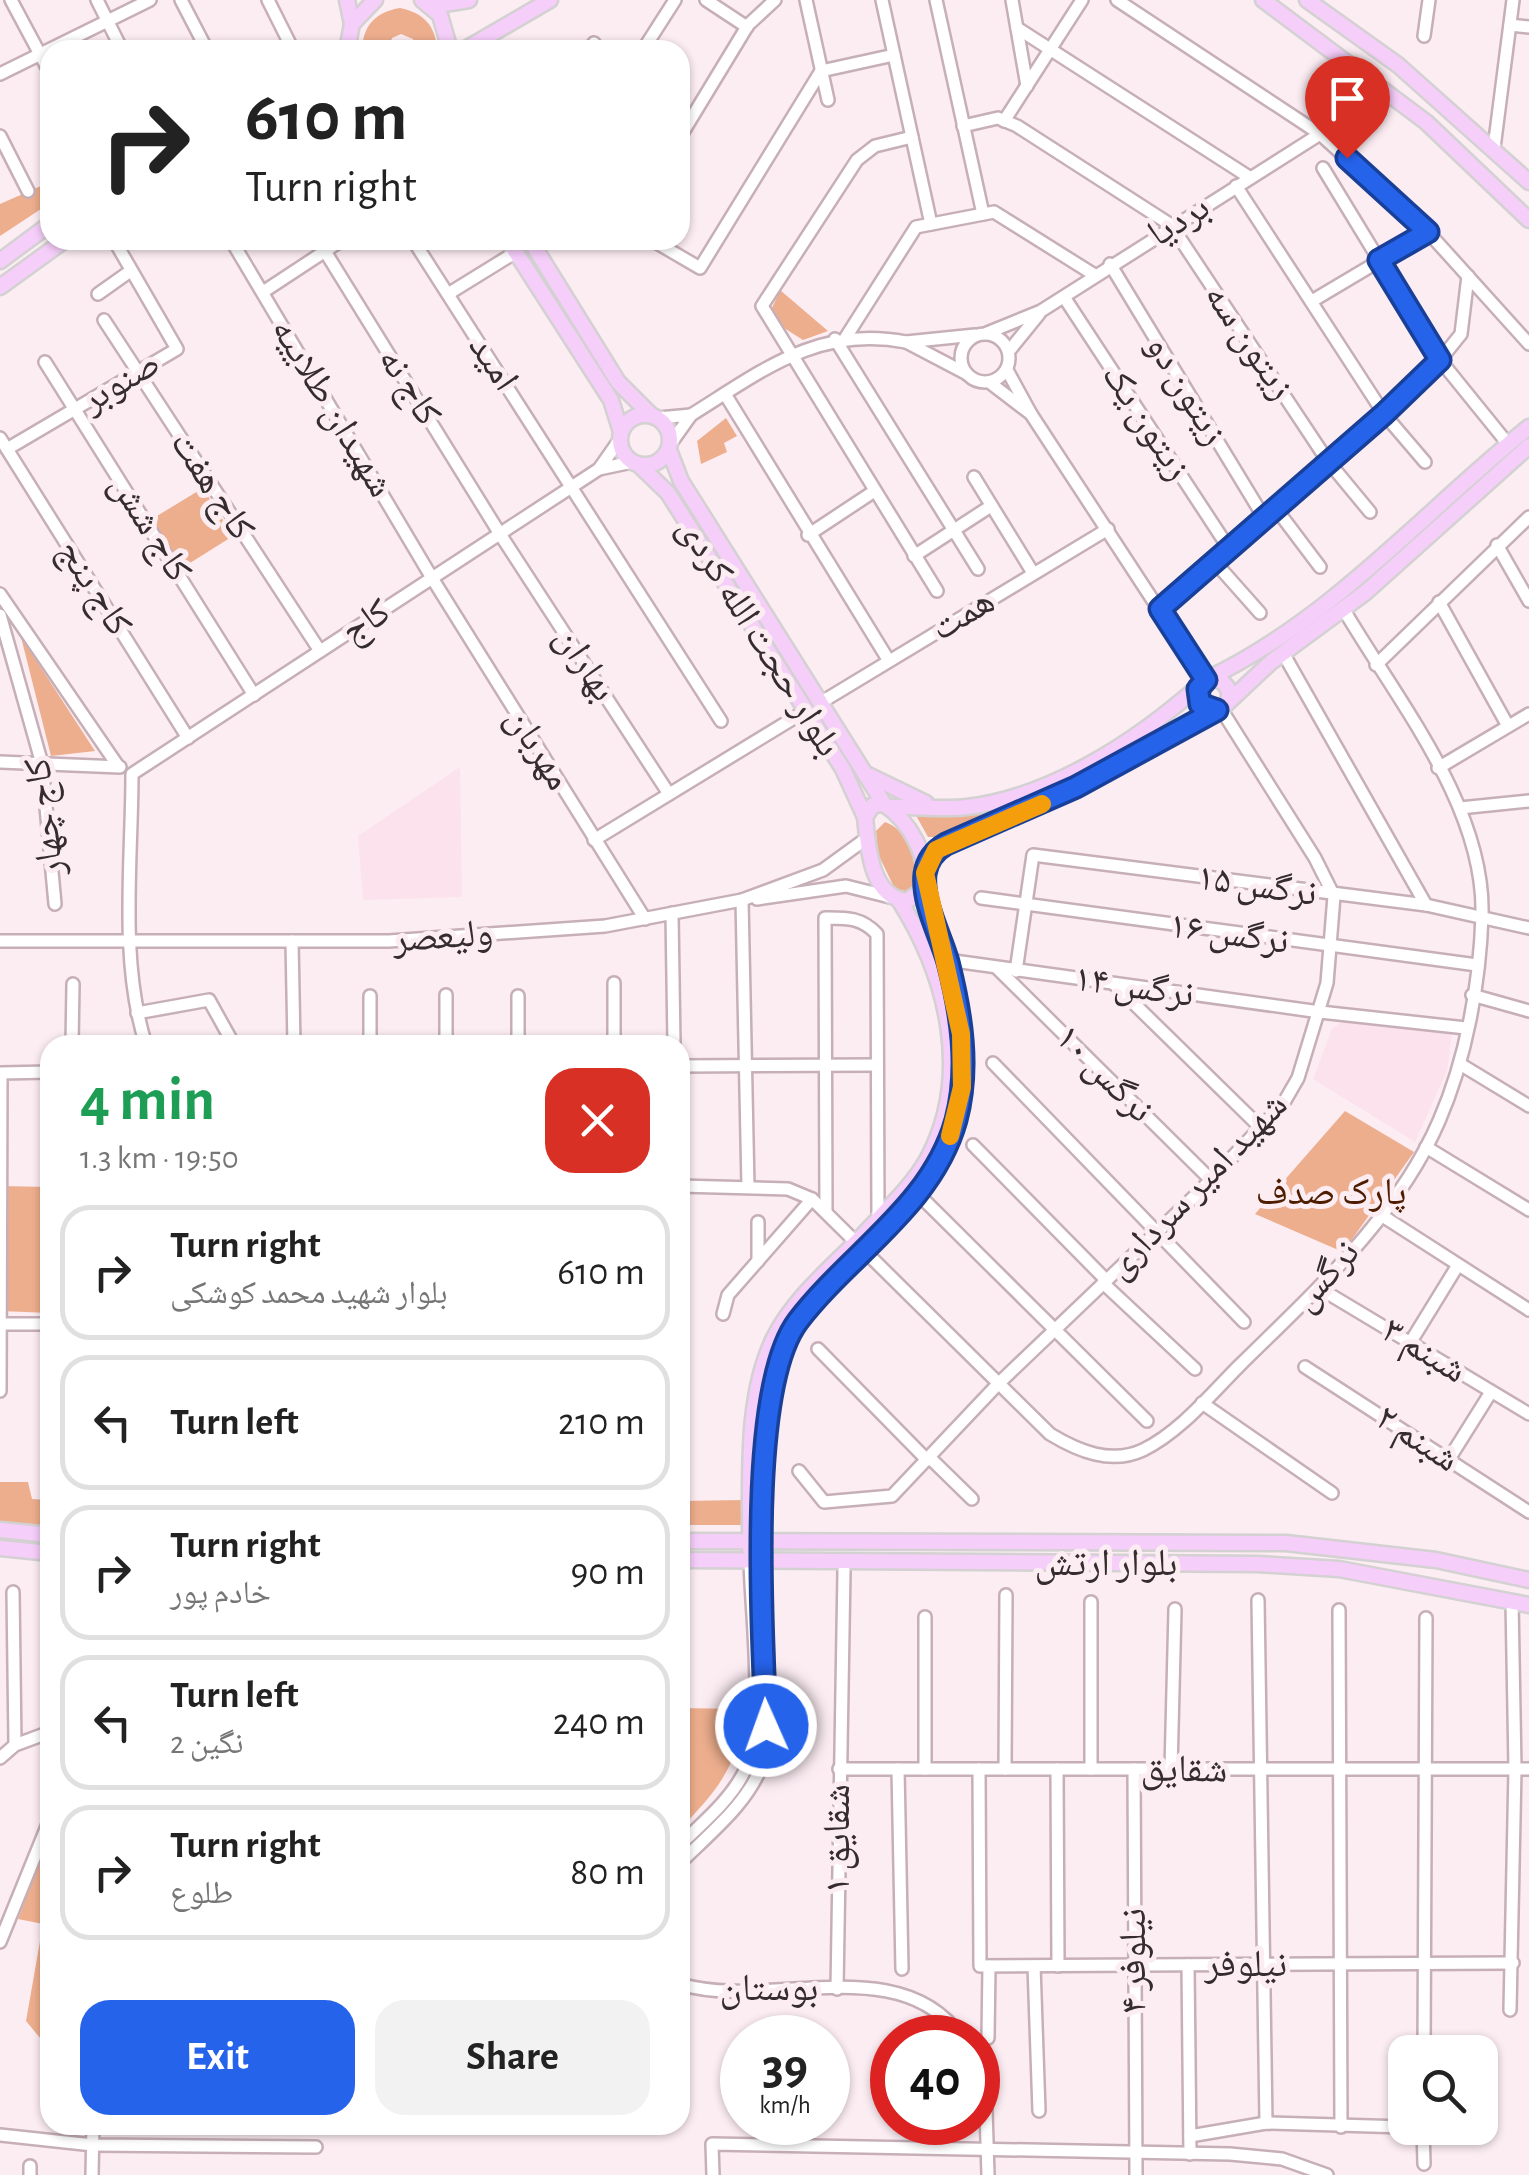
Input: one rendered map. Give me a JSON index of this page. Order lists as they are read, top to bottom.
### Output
{
  "streets": {
    "main road": ["بلوار حجت الله کردی", "بلوار ارتش"],
    "street": [
      "بردیا",
      "زیتون سه",
      "امید",
      "صنوبر",
      "کاج نه",
      "زیتون دو",
      "شهیدان طلاییه",
      "زیتون یک",
      "کاج هفت",
      "کاج شش",
      "کاج پنج",
      "همت",
      "کاج",
      "بهاران",
      "مهربان",
      "کاج چهار",
      "نرگس ۱۵",
      "نرگس ۱۶",
      "ولیعصر",
      "نرگس ۱۴",
      "نرگس ۱۰",
      "شهید امیر سرداری",
      "نرگس",
      "شبنم ۳",
      "شبنم ۲",
      "شقایق",
      "شقایق ۱",
      "نیلوفر ۴",
      "نیلوفر",
      "بوستان"
    ]
  },
  "crossings": [
    ["بردیا", "زیتون سه"],
    ["بردیا", "زیتون دو"],
    ["بردیا", "زیتون یک"],
    ["امید", "کاج"],
    ["صنوبر", "کاج هفت"],
    ["صنوبر", "کاج شش"],
    ["صنوبر", "کاج پنج"],
    ["کاج نه", "کاج"],
    ["کاج نه", "بهاران"],
    ["شهیدان طلاییه", "کاج"],
    ["شهیدان طلاییه", "مهربان"],
    ["کاج هفت", "کاج"],
    ["کاج شش", "کاج"],
    ["کاج پنج", "کاج"],
    ["همت", "بلوار حجت الله کردی"],
    ["همت", "بهاران"],
    ["همت", "مهربان"],
    ["کاج", "بلوار حجت الله کردی"],
    ["کاج", "بهاران"],
    ["کاج", "مهربان"],
    ["مهربان", "ولیعصر"],
    ["نرگس ۱۵", "نرگس ۱۶"],
    ["نرگس ۱۵", "شهید امیر سرداری"],
    ["نرگس ۱۵", "نرگس"],
    ["نرگس ۱۶", "شهید امیر سرداری"],
    ["نرگس ۱۶", "نرگس"],
    ["نرگس ۱۴", "نرگس ۱۰"],
    ["نرگس ۱۴", "شهید امیر سرداری"],
    ["نرگس ۱۴", "نرگس"],
    ["نرگس ۱۰", "شهید امیر سرداری"],
    ["شهید امیر سرداری", "نرگس"],
    ["نرگس", "شبنم ۳"],
    ["شقایق", "شقایق ۱"],
    ["شقایق", "نیلوفر ۴"],
    ["شقایق ۱", "بوستان"],
    ["نیلوفر ۴", "نیلوفر"]
  ],
  "parks": ["پارک صدف"],
  "page": {
    "turn": ["610 m", "Turn right"],
    "heading": ["4 min", "1.3 km · 19:50"],
    "list": [
      {
        "name": "Turn right",
        "note": "بلوار شهید محمد کوشکی",
        "value": "610 m"
      },
      {
        "name": "Turn left",
        "value": "210 m"
      },
      {
        "name": "Turn right",
        "note": "خادم پور",
        "value": "90 m"
      },
      {
        "name": "Turn left",
        "note": "نگین 2",
        "value": "240 m"
      },
      {
        "name": "Turn right",
        "note": "طلوع",
        "value": "80 m"
      }
    ],
    "buttons": ["Exit", "Share"],
    "speed": "39 km/h",
    "limit": "40"
  }
}
